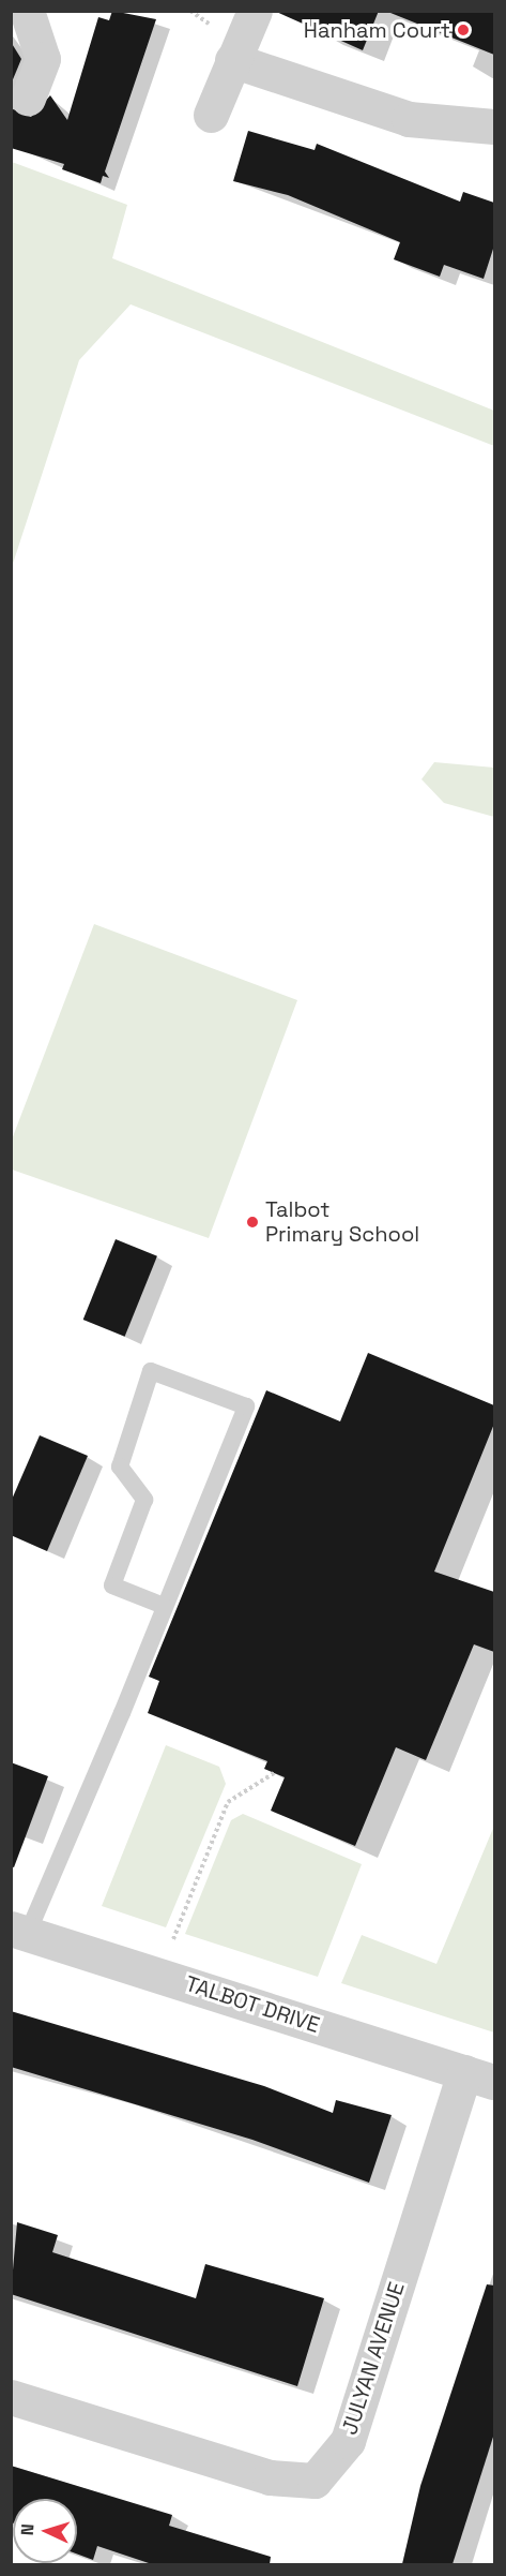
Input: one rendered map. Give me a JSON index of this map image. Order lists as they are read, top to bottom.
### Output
{
  "streets": {
    "street": ["TALBOT DRIVE", "JULYAN AVENUE"]
  },
  "crossings": [
    ["TALBOT DRIVE", "JULYAN AVENUE"]
  ],
  "places": ["Hanham Court", "Talbot Primary School"],
  "north": "left"
}
